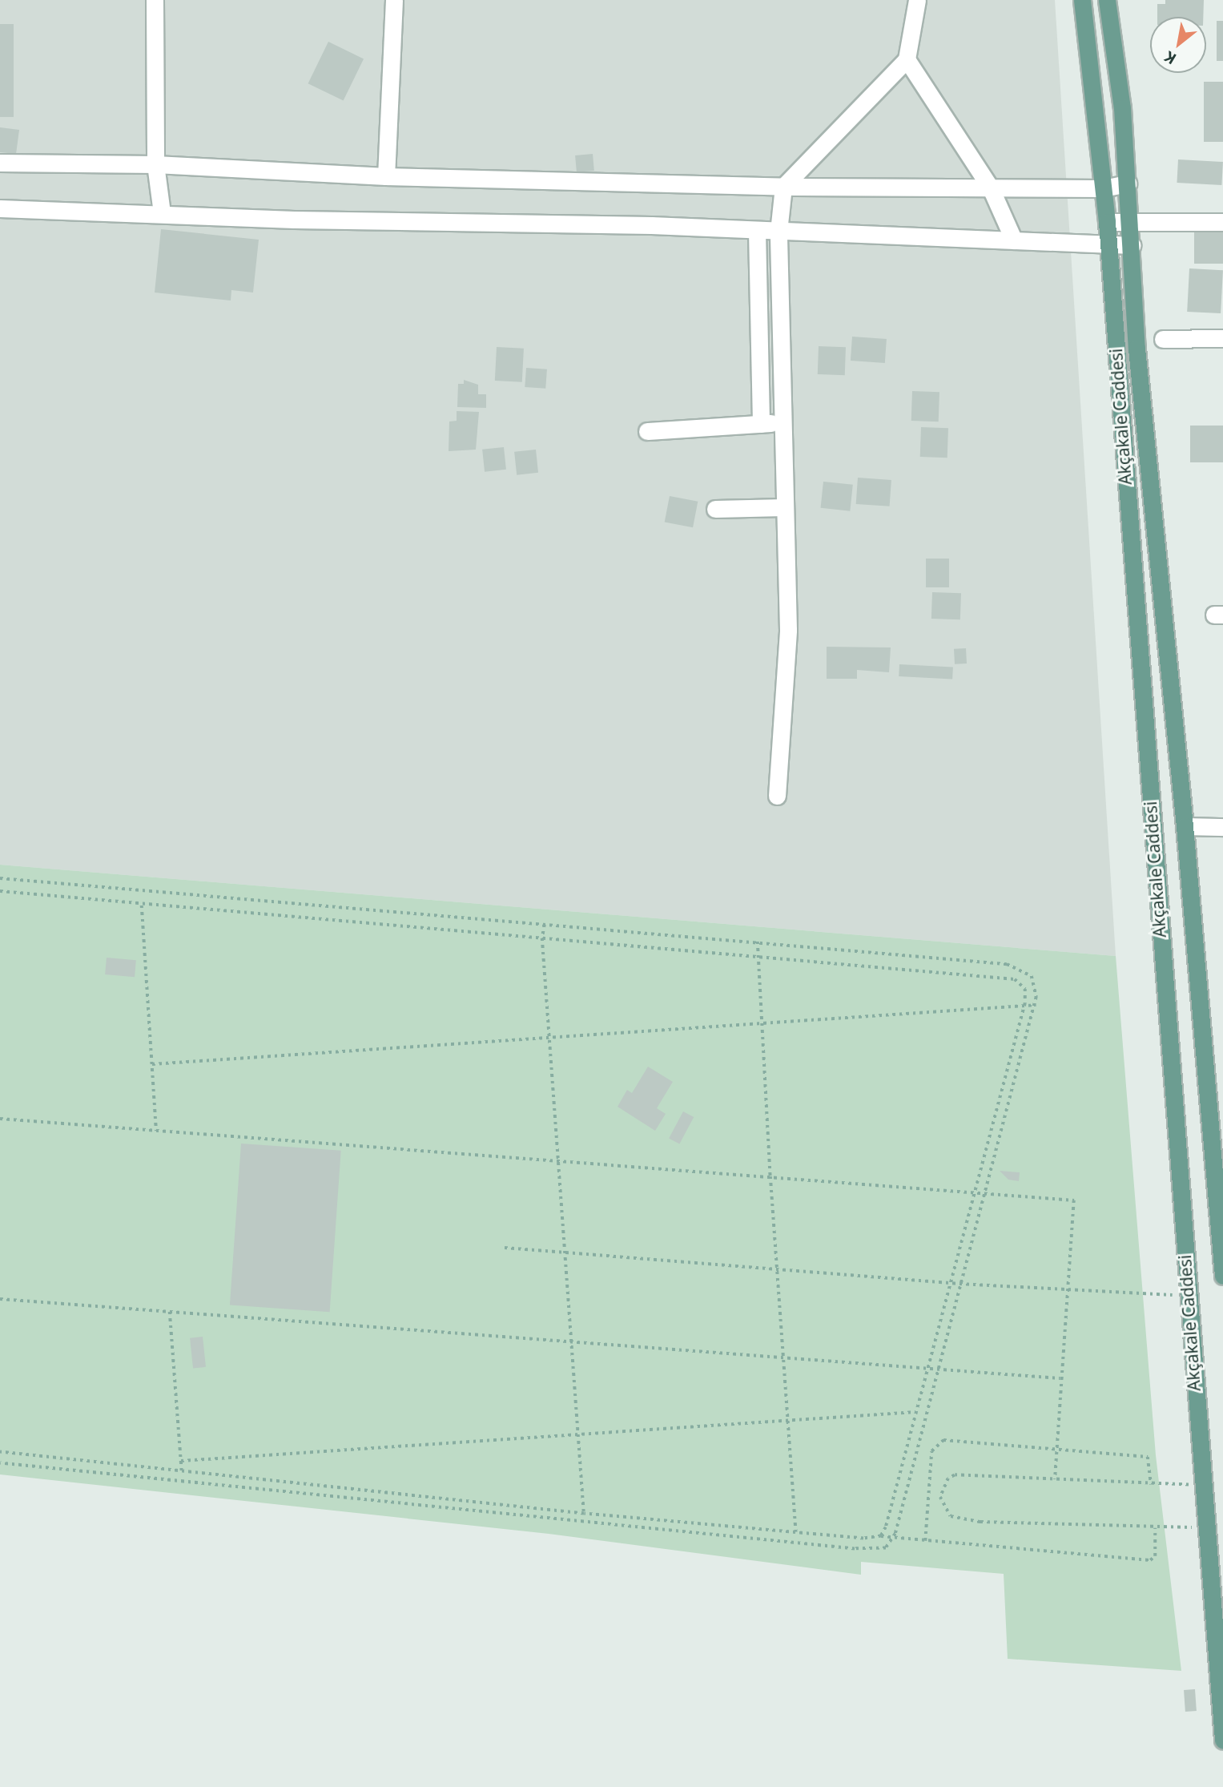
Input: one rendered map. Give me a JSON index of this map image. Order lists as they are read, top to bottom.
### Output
{
  "streets": {
    "main road": ["Akçakale Caddesi"]
  },
  "north": "bottom left"
}
